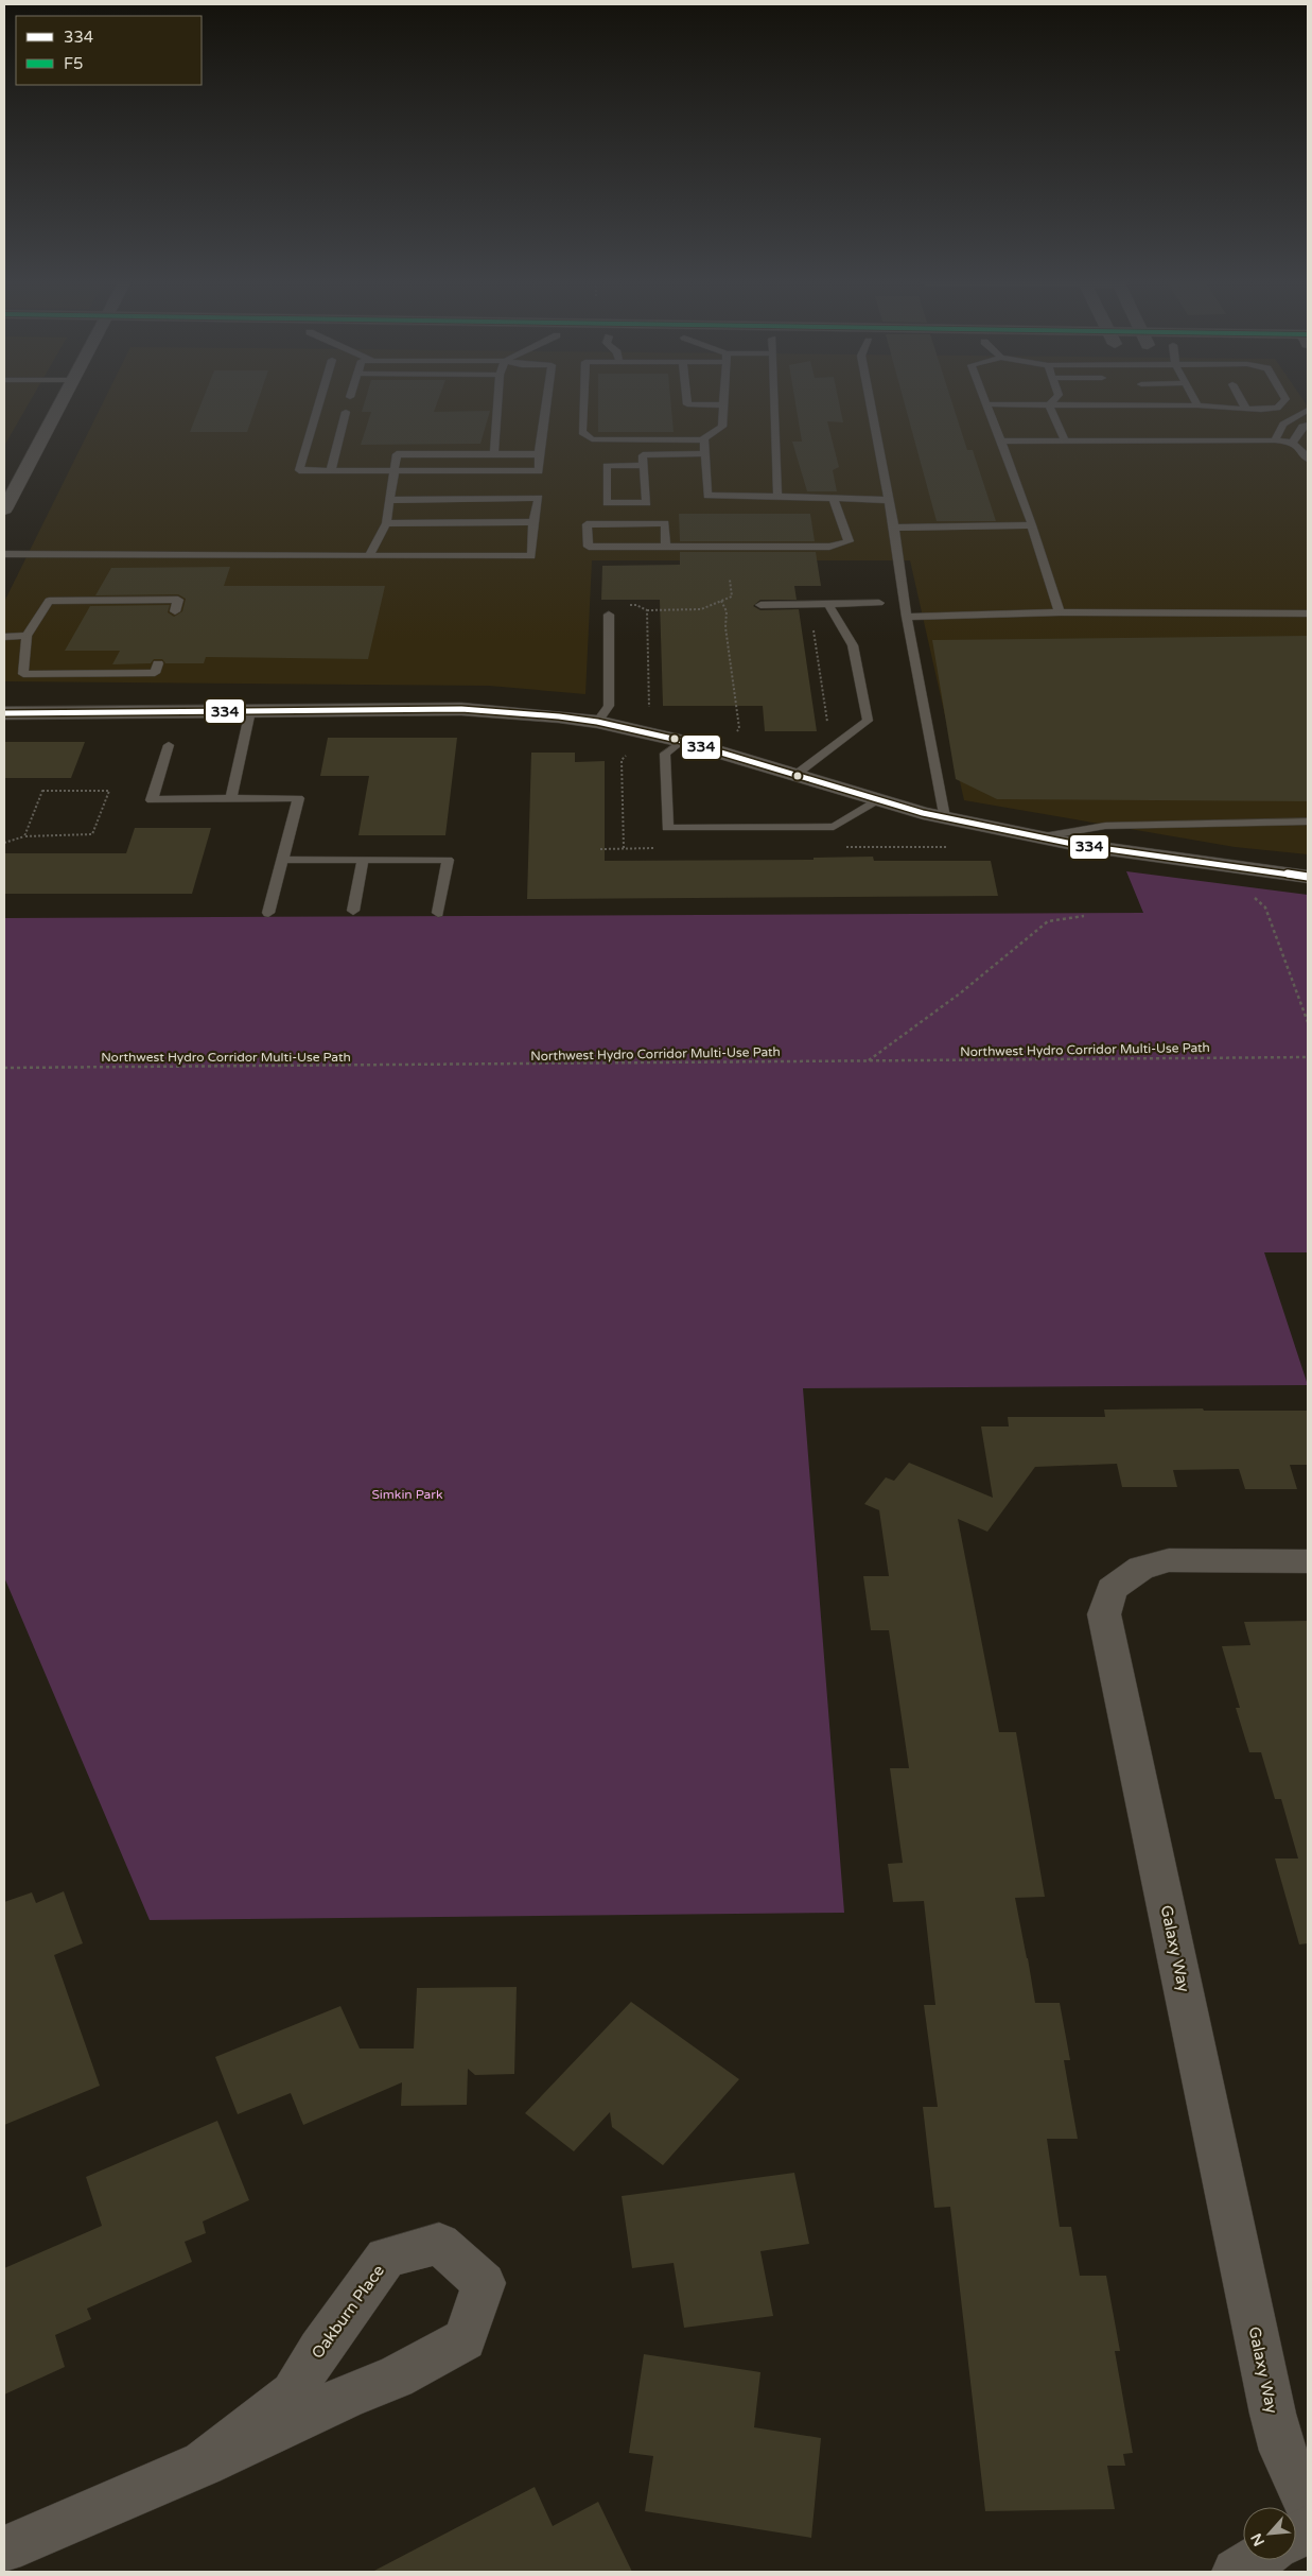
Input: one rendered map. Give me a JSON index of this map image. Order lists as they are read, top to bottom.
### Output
{
  "streets": {
    "street": ["Galaxy Way", "Oakburn Place"],
    "path": ["Northwest Hydro Corridor Multi-Use Path"]
  },
  "parks": ["Simkin Park"],
  "lines": ["transit line 334"],
  "legend": ["334", "F5"],
  "north": "bottom left"
}
